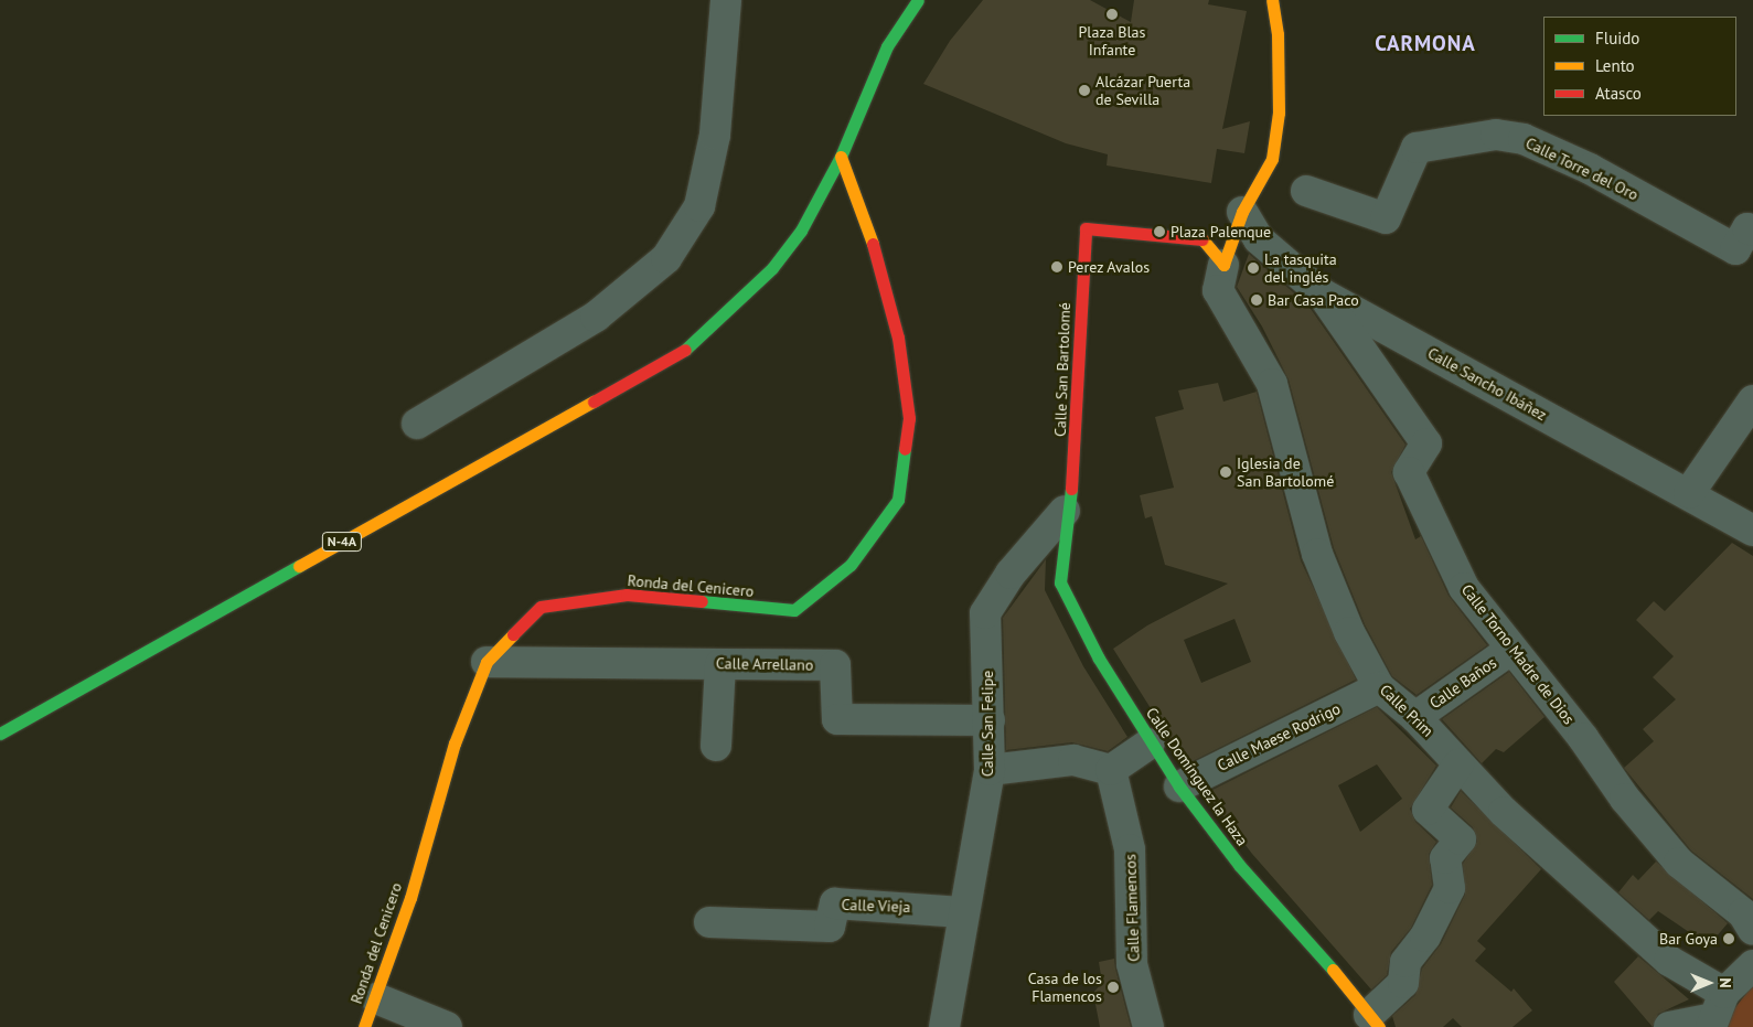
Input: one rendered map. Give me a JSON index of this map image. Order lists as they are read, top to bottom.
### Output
{
  "streets": {
    "main road": [
      "Calle San Bartolomé",
      "N-4A",
      "Ronda del Cenicero",
      "Calle Domínguez la Haza"
    ],
    "street": [
      "Calle Torre del Oro",
      "Calle Sancho Ibáñez",
      "Calle Torno Madre de Dios",
      "Calle Arrellano",
      "Calle Baños",
      "Calle Prim",
      "Calle San Felipe",
      "Calle Maese Rodrigo",
      "Calle Vieja",
      "Calle Flamencos"
    ]
  },
  "crossings": [
    ["Calle San Bartolomé", "Calle Prim"],
    ["Calle San Bartolomé", "Calle San Felipe"],
    ["Calle San Bartolomé", "Calle Domínguez la Haza"],
    ["Calle Sancho Ibáñez", "Calle Torno Madre de Dios"],
    ["N-4A", "Ronda del Cenicero"],
    ["Ronda del Cenicero", "Calle Arrellano"],
    ["Calle Torno Madre de Dios", "Calle Baños"],
    ["Calle Arrellano", "Calle San Felipe"],
    ["Calle Baños", "Calle Prim"],
    ["Calle Prim", "Calle Maese Rodrigo"],
    ["Calle San Felipe", "Calle Domínguez la Haza"],
    ["Calle San Felipe", "Calle Vieja"],
    ["Calle Maese Rodrigo", "Calle Domínguez la Haza"]
  ],
  "districts": ["CARMONA"],
  "places": [
    "Plaza Blas Infante",
    "Alcázar Puerta de Sevilla",
    "Plaza Palenque",
    "Perez Avalos",
    "La tasquita del inglés",
    "Bar Casa Paco",
    "Iglesia de San Bartolomé",
    "Bar Goya",
    "Casa de los Flamencos"
  ],
  "legend": ["Fluido", "Lento", "Atasco"],
  "north": "right"
}
